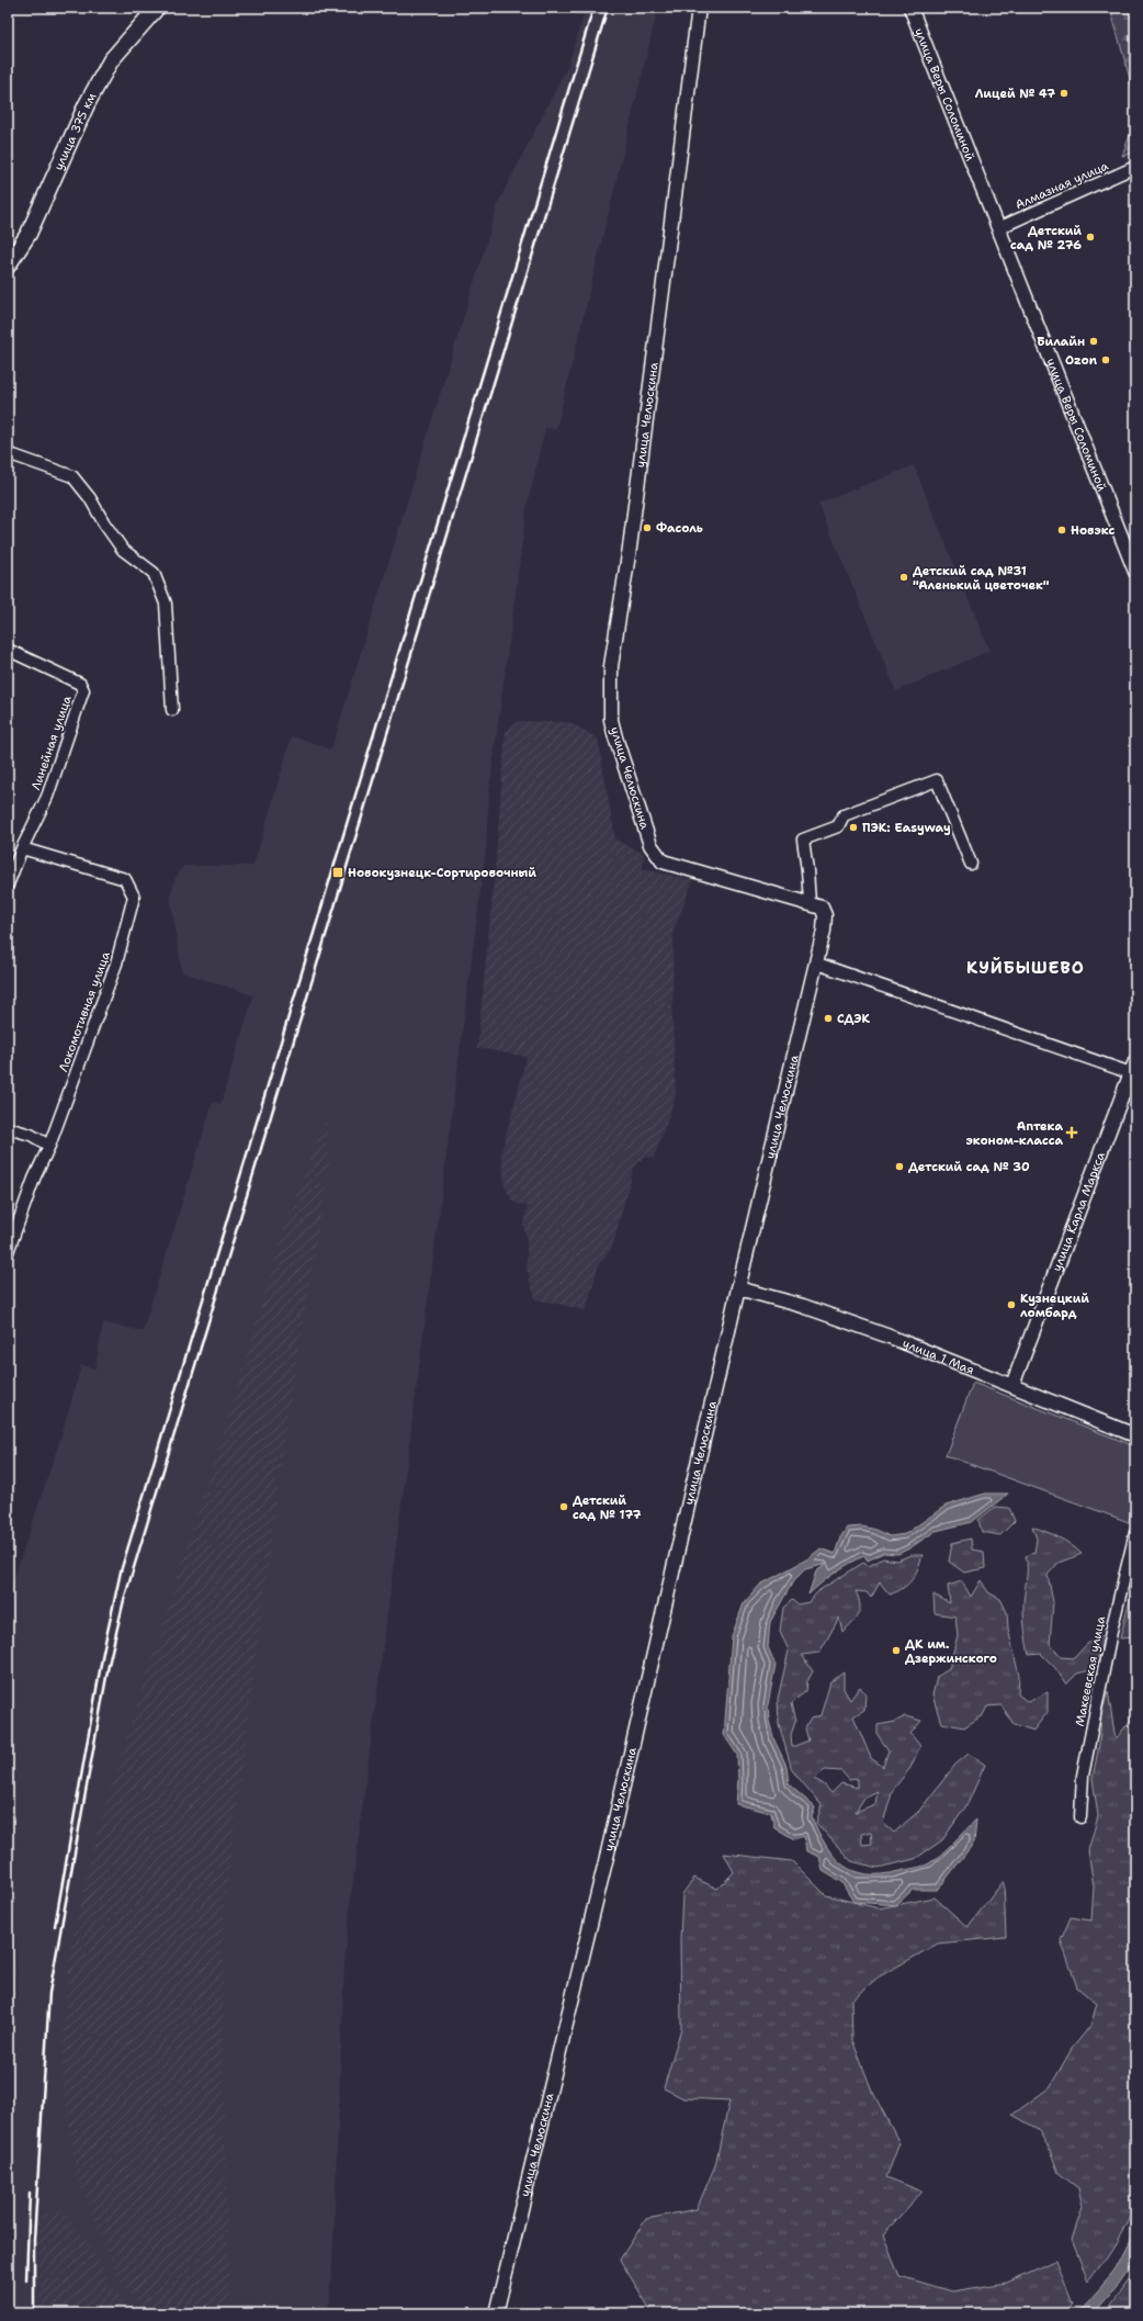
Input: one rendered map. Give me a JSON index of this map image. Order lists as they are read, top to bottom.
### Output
{
  "streets": {
    "main road": ["улица 375 км"],
    "street": [
      "улица Веры Соломиной",
      "Алмазная улица",
      "улица Челюскина",
      "Линейная улица",
      "Локомотивная улица",
      "улица Карла Маркса",
      "улица 1 Мая",
      "Макеевская улица"
    ]
  },
  "crossings": [
    ["улица Веры Соломиной", "Алмазная улица"],
    ["улица Челюскина", "улица 1 Мая"],
    ["Линейная улица", "Локомотивная улица"],
    ["улица Карла Маркса", "улица 1 Мая"]
  ],
  "districts": ["КУЙБЫШЕВО"],
  "places": {
    "other": [
      "Лицей № 47",
      "Детский сад № 276",
      "Билайн",
      "Ozon",
      "Фасоль",
      "Новэкс",
      "Детский сад №31 \"Аленький цветочек\"",
      "ПЭК: Easyway",
      "СДЭК",
      "Детский сад № 30",
      "Кузнецкий ломбард",
      "Детский сад № 177",
      "ДК им. Дзержинского"
    ],
    "transit": ["Новокузнецк-Сортировочный"],
    "health": ["Аптека эконом-класса"]
  }
}
